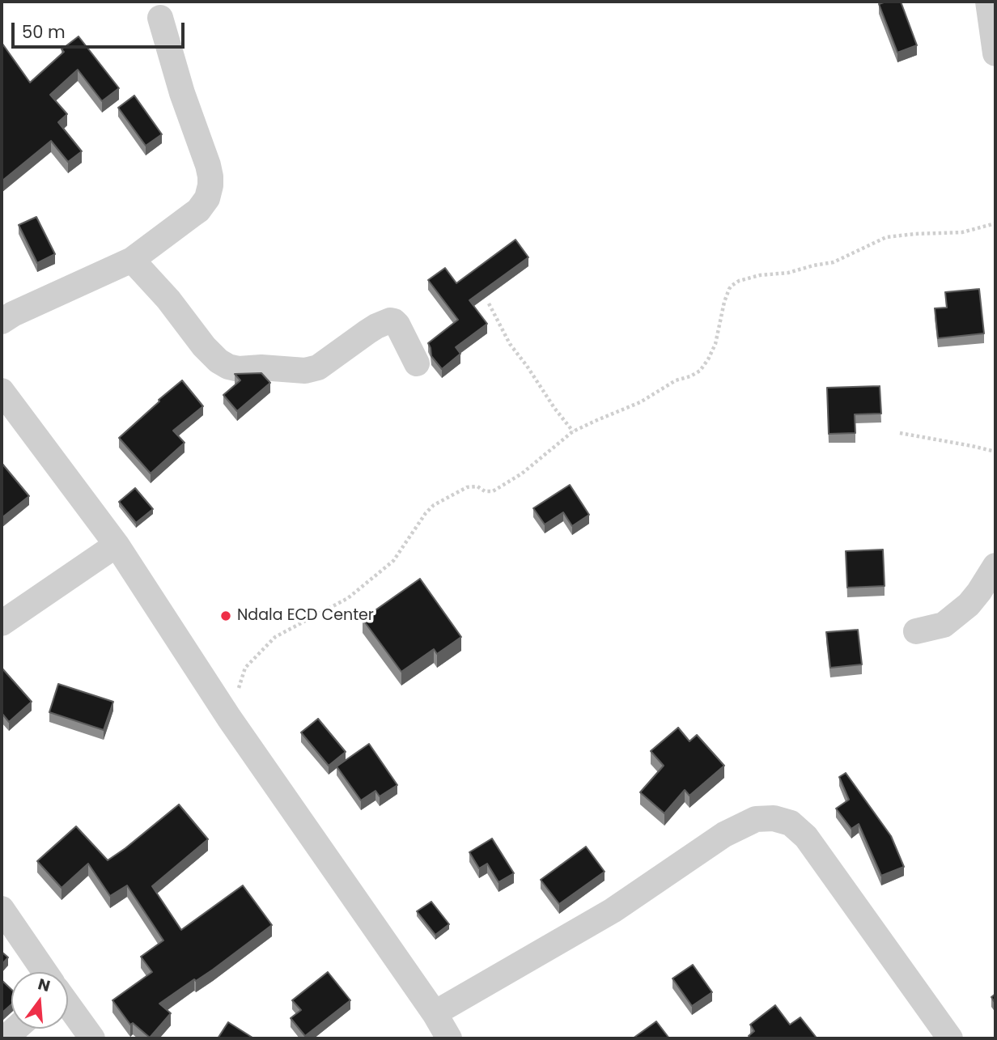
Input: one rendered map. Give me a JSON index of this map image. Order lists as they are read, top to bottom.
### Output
{
  "places": ["Ndala ECD Center"],
  "scale_bar": "50 m",
  "north": "top"
}
